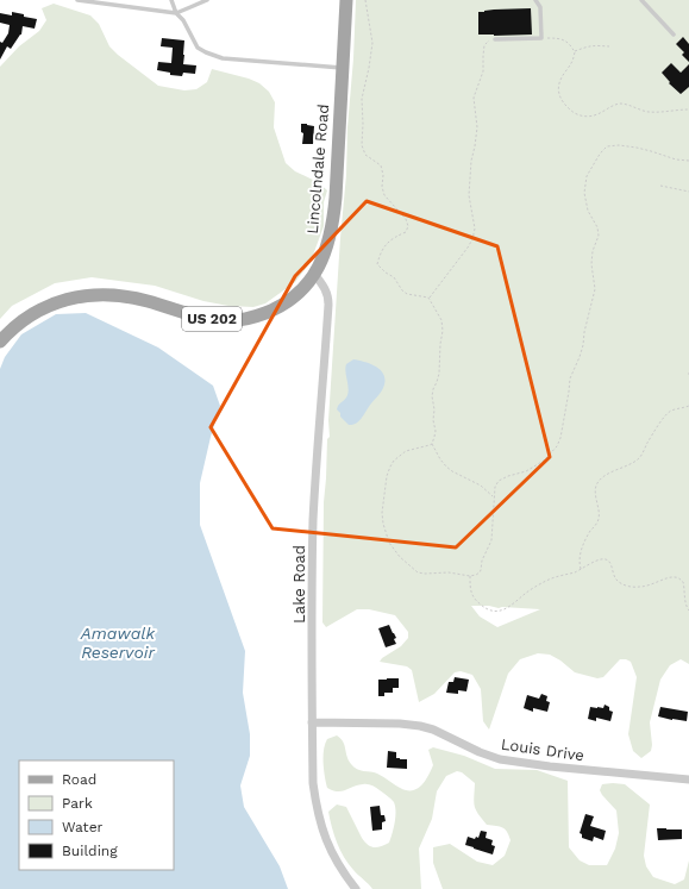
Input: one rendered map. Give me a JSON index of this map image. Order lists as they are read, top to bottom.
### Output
{
  "streets": {
    "main road": ["Lincolndale Road", "US 202"],
    "street": ["Lake Road", "Louis Drive"]
  },
  "crossings": [
    ["Lincolndale Road", "Lake Road"],
    ["Lake Road", "Louis Drive"]
  ],
  "water": ["Amawalk Reservoir"],
  "legend": [
    "Road",
    "Park",
    "Water",
    "Building"
  ]
}
